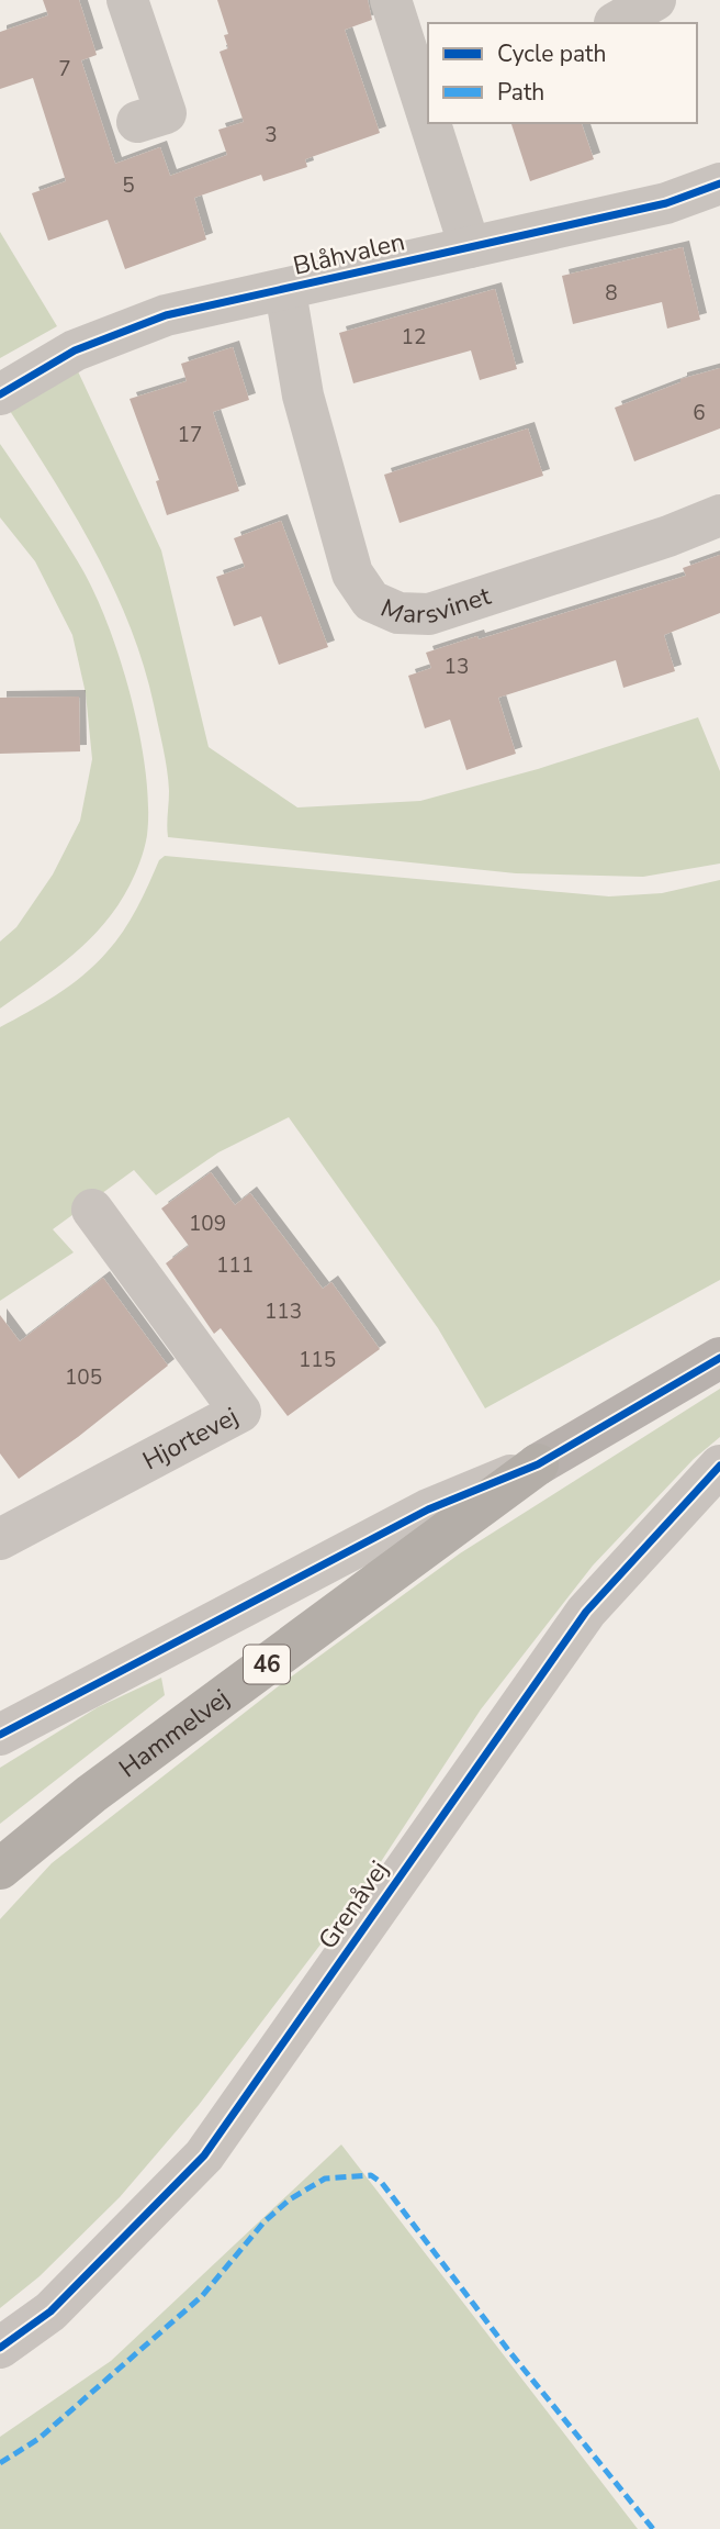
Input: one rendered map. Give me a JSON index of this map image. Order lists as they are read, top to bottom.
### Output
{
  "streets": {
    "highway": ["46", "Hammelvej"],
    "street": [
      "Blåhvalen",
      "Marsvinet",
      "Hjortevej",
      "Grenåvej"
    ]
  },
  "crossings": [
    ["Blåhvalen", "Marsvinet"],
    ["46", "Hammelvej"]
  ],
  "house_numbers": [
    "7",
    "3",
    "5",
    "8",
    "12",
    "6",
    "17",
    "13",
    "109",
    "111",
    "113",
    "115",
    "105"
  ],
  "legend": ["Cycle path", "Path"]
}
